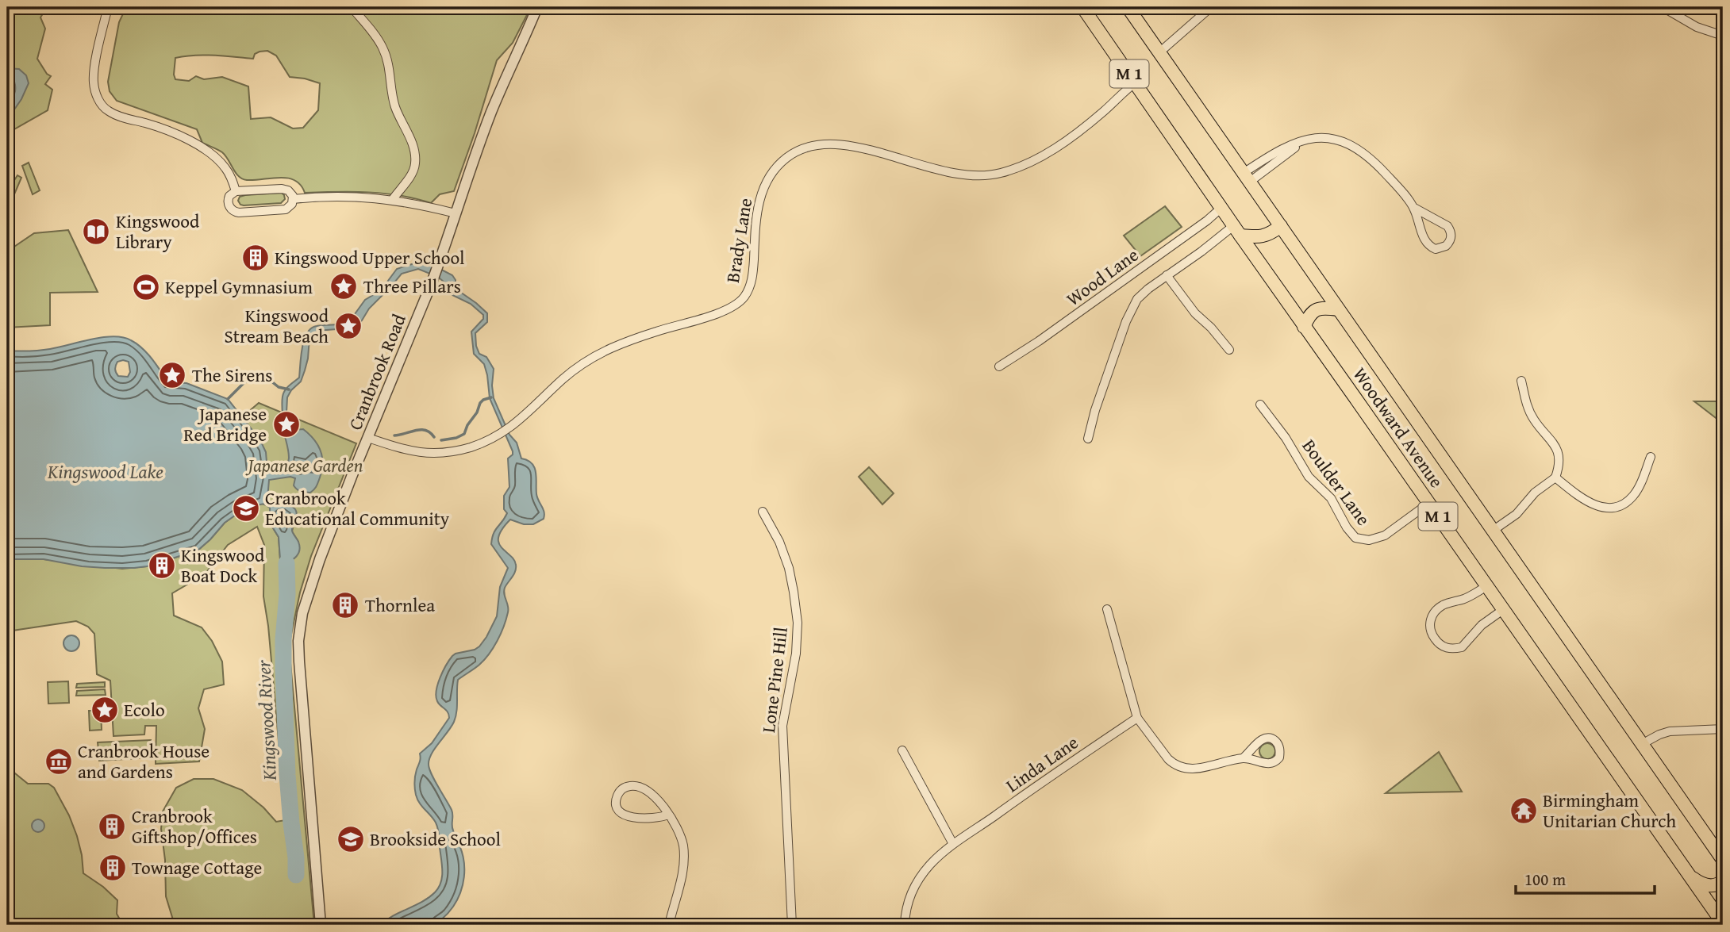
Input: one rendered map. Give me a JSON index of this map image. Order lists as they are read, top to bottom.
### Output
{
  "streets": {
    "main road": ["M 1", "Woodward Avenue"],
    "street": [
      "Brady Lane",
      "Wood Lane",
      "Cranbrook Road",
      "Boulder Lane",
      "Lone Pine Hill",
      "Linda Lane"
    ]
  },
  "crossings": [
    ["Brady Lane", "Cranbrook Road"],
    ["Brady Lane", "Woodward Avenue"],
    ["Wood Lane", "Woodward Avenue"],
    ["Woodward Avenue", "Boulder Lane"]
  ],
  "water": ["Kingswood Lake", "Kingswood River"],
  "parks": ["Japanese Garden"],
  "places": {
    "library": ["Kingswood Library"],
    "building": [
      "Kingswood Upper School",
      "Kingswood Boat Dock",
      "Thornlea",
      "Cranbrook Giftshop/Offices",
      "Townage Cottage"
    ],
    "place": [
      "Three Pillars",
      "Kingswood Stream Beach",
      "The Sirens",
      "Japanese Red Bridge",
      "Ecolo"
    ],
    "sports": ["Keppel Gymnasium"],
    "school or university": ["Cranbrook Educational Community", "Brookside School"],
    "museum": ["Cranbrook House and Gardens"],
    "temple": ["Birmingham Unitarian Church"]
  },
  "scale_bar": "100 m"
}
